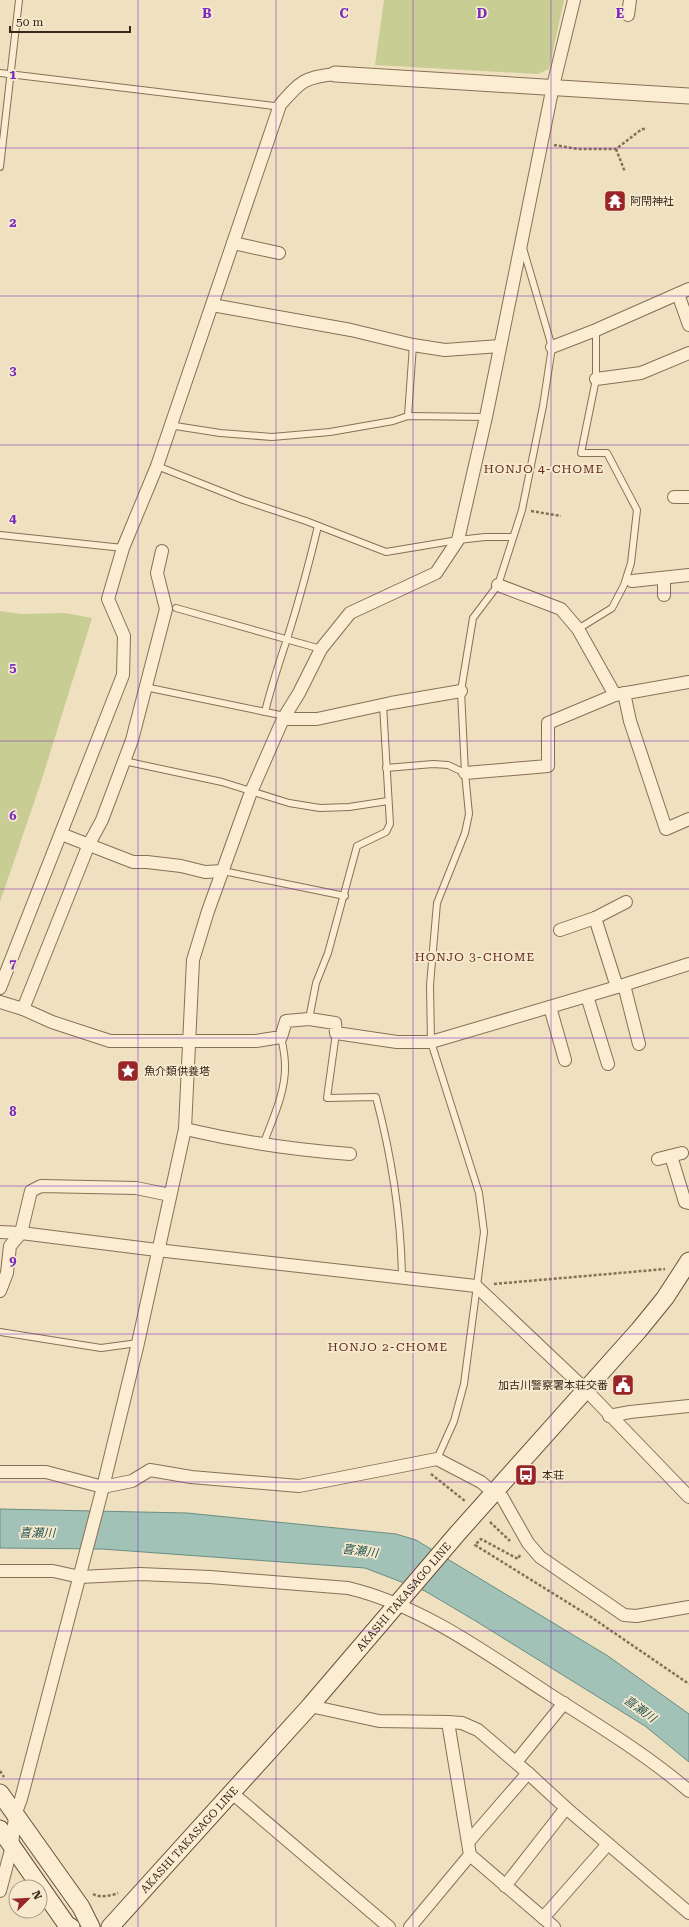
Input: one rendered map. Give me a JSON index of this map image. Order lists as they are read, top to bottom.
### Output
{
  "streets": {
    "main road": ["AKASHI TAKASAGO LINE"]
  },
  "districts": ["HONJO 4-CHOME", "HONJO 3-CHOME", "HONJO 2-CHOME"],
  "water": ["喜瀬川"],
  "places": {
    "temple": ["阿閇神社"],
    "place": ["魚介類供養塔"],
    "public building": ["加古川警察署本荘交番"],
    "bus stop": ["本荘"]
  },
  "scale_bar": "50 m",
  "north": "top right",
  "grid": {
    "columns": [
      "B",
      "C",
      "D",
      "E"
    ],
    "rows": [
      "1",
      "2",
      "3",
      "4",
      "5",
      "6",
      "7",
      "8",
      "9"
    ]
  }
}
